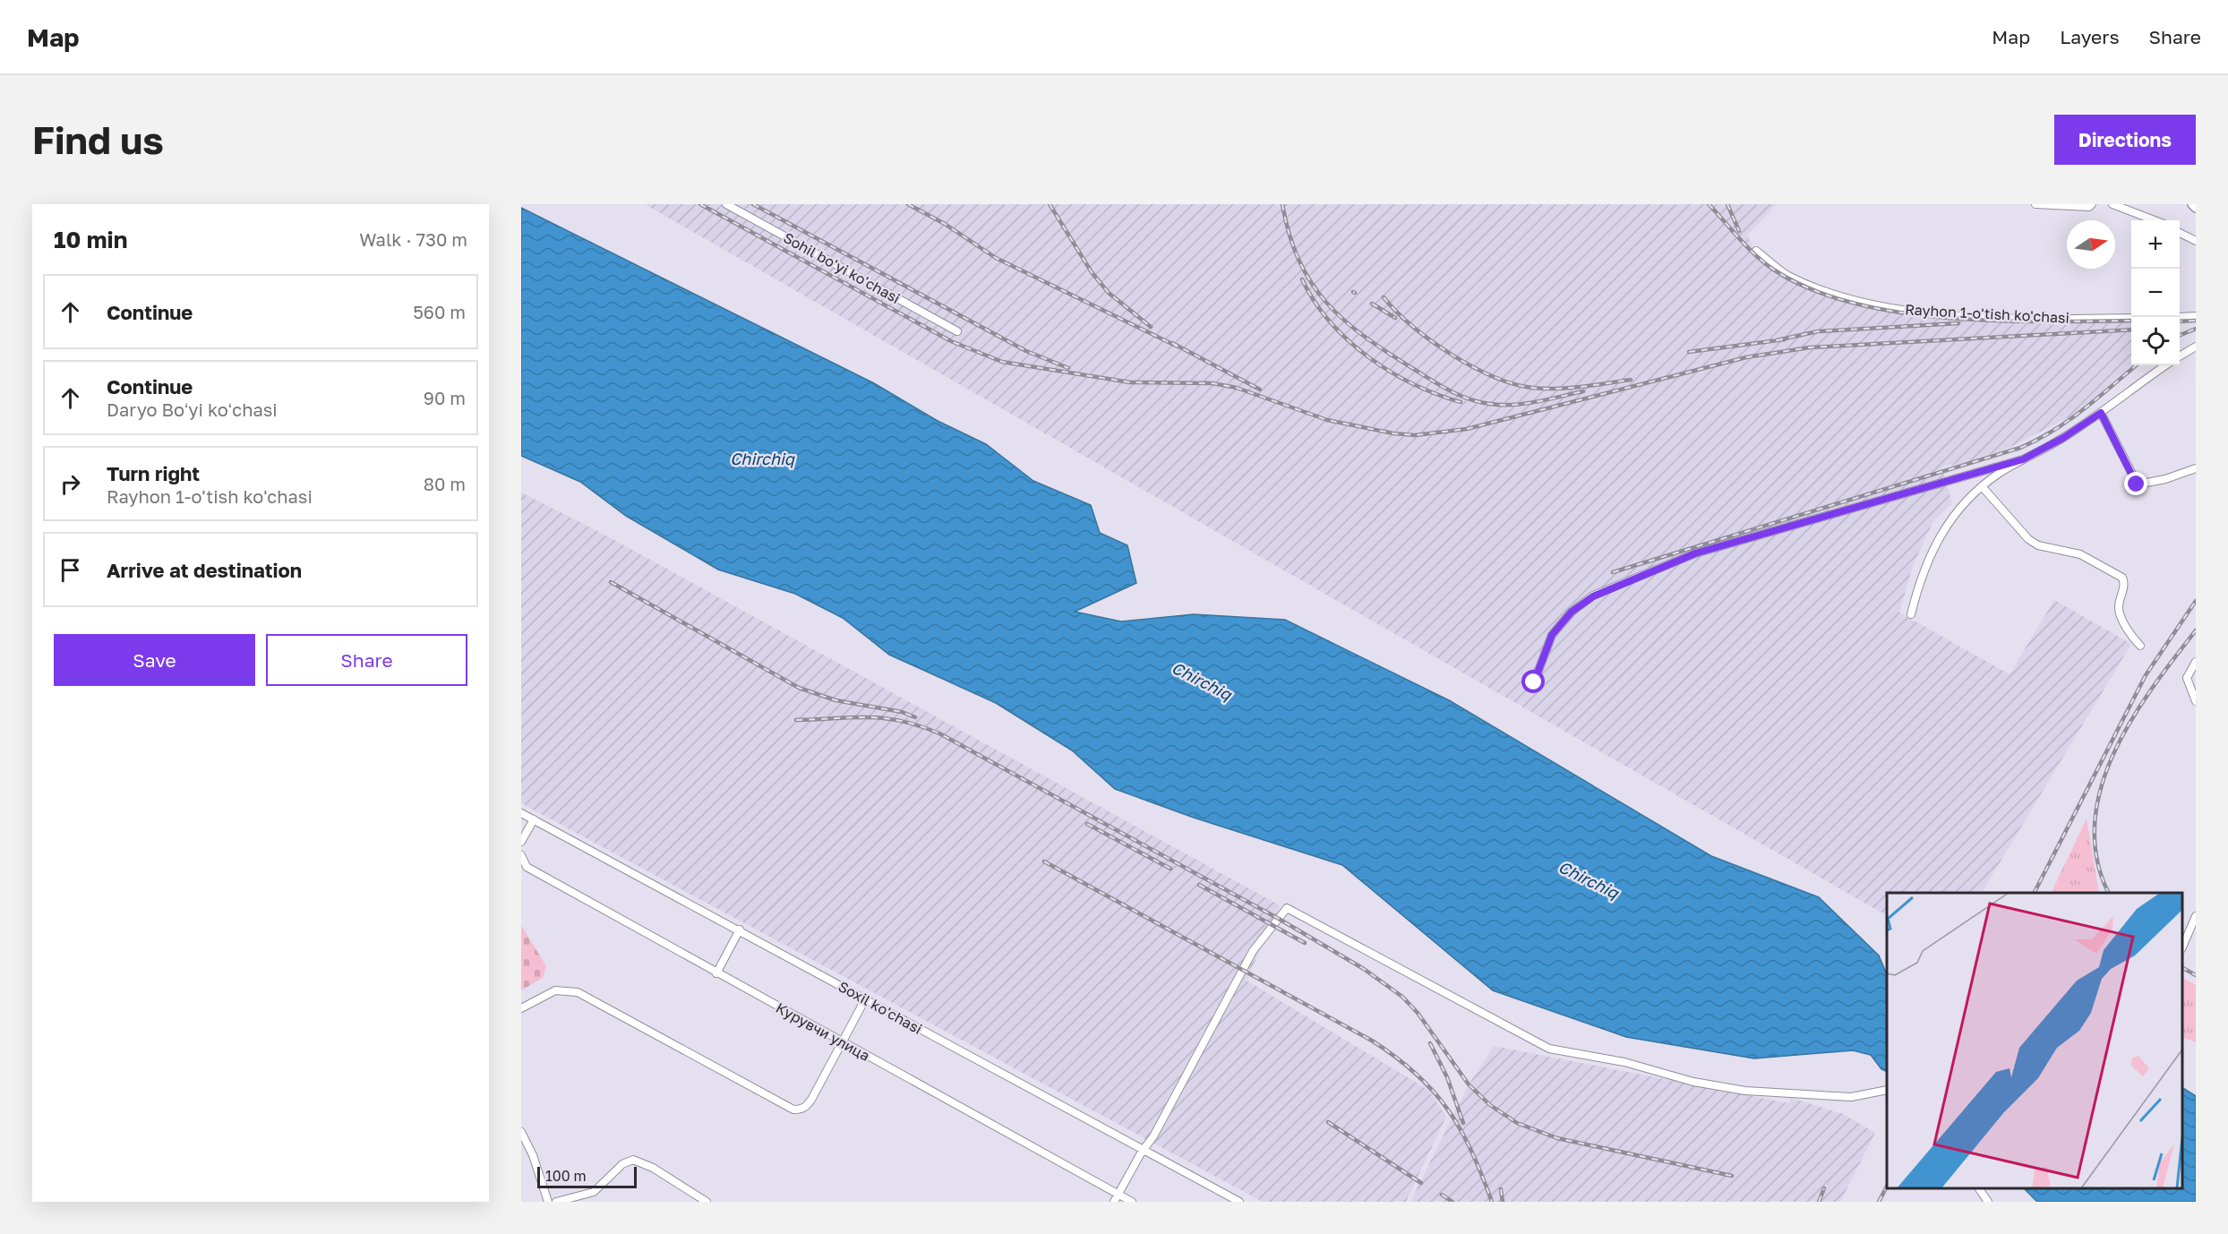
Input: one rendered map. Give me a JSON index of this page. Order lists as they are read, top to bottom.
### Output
{
  "streets": {
    "street": [
      "Sohil bo'yi ko'chasi",
      "Rayhon 1-o'tish ko'chasi",
      "Soxil ko'chasi",
      "Курувчи улица"
    ]
  },
  "water": ["Chirchiq"],
  "scale_bar": "100 m",
  "north": "right",
  "page": {
    "header": "Map",
    "nav": ["Map", "Layers", "Share"],
    "buttons": [
      "Directions",
      ["Save", "Share"]
    ],
    "title": "Find us",
    "heading": ["10 min", "Walk · 730 m"],
    "map_buttons": ["+", "−"],
    "list": [
      ["Continue", "560 m"],
      ["Continue", "Daryo Boʻyi koʻchasi", "90 m"],
      ["Turn right", "Rayhon 1-o'tish ko'chasi", "80 m"],
      "Arrive at destination"
    ],
    "scale": "100 m"
  }
}
